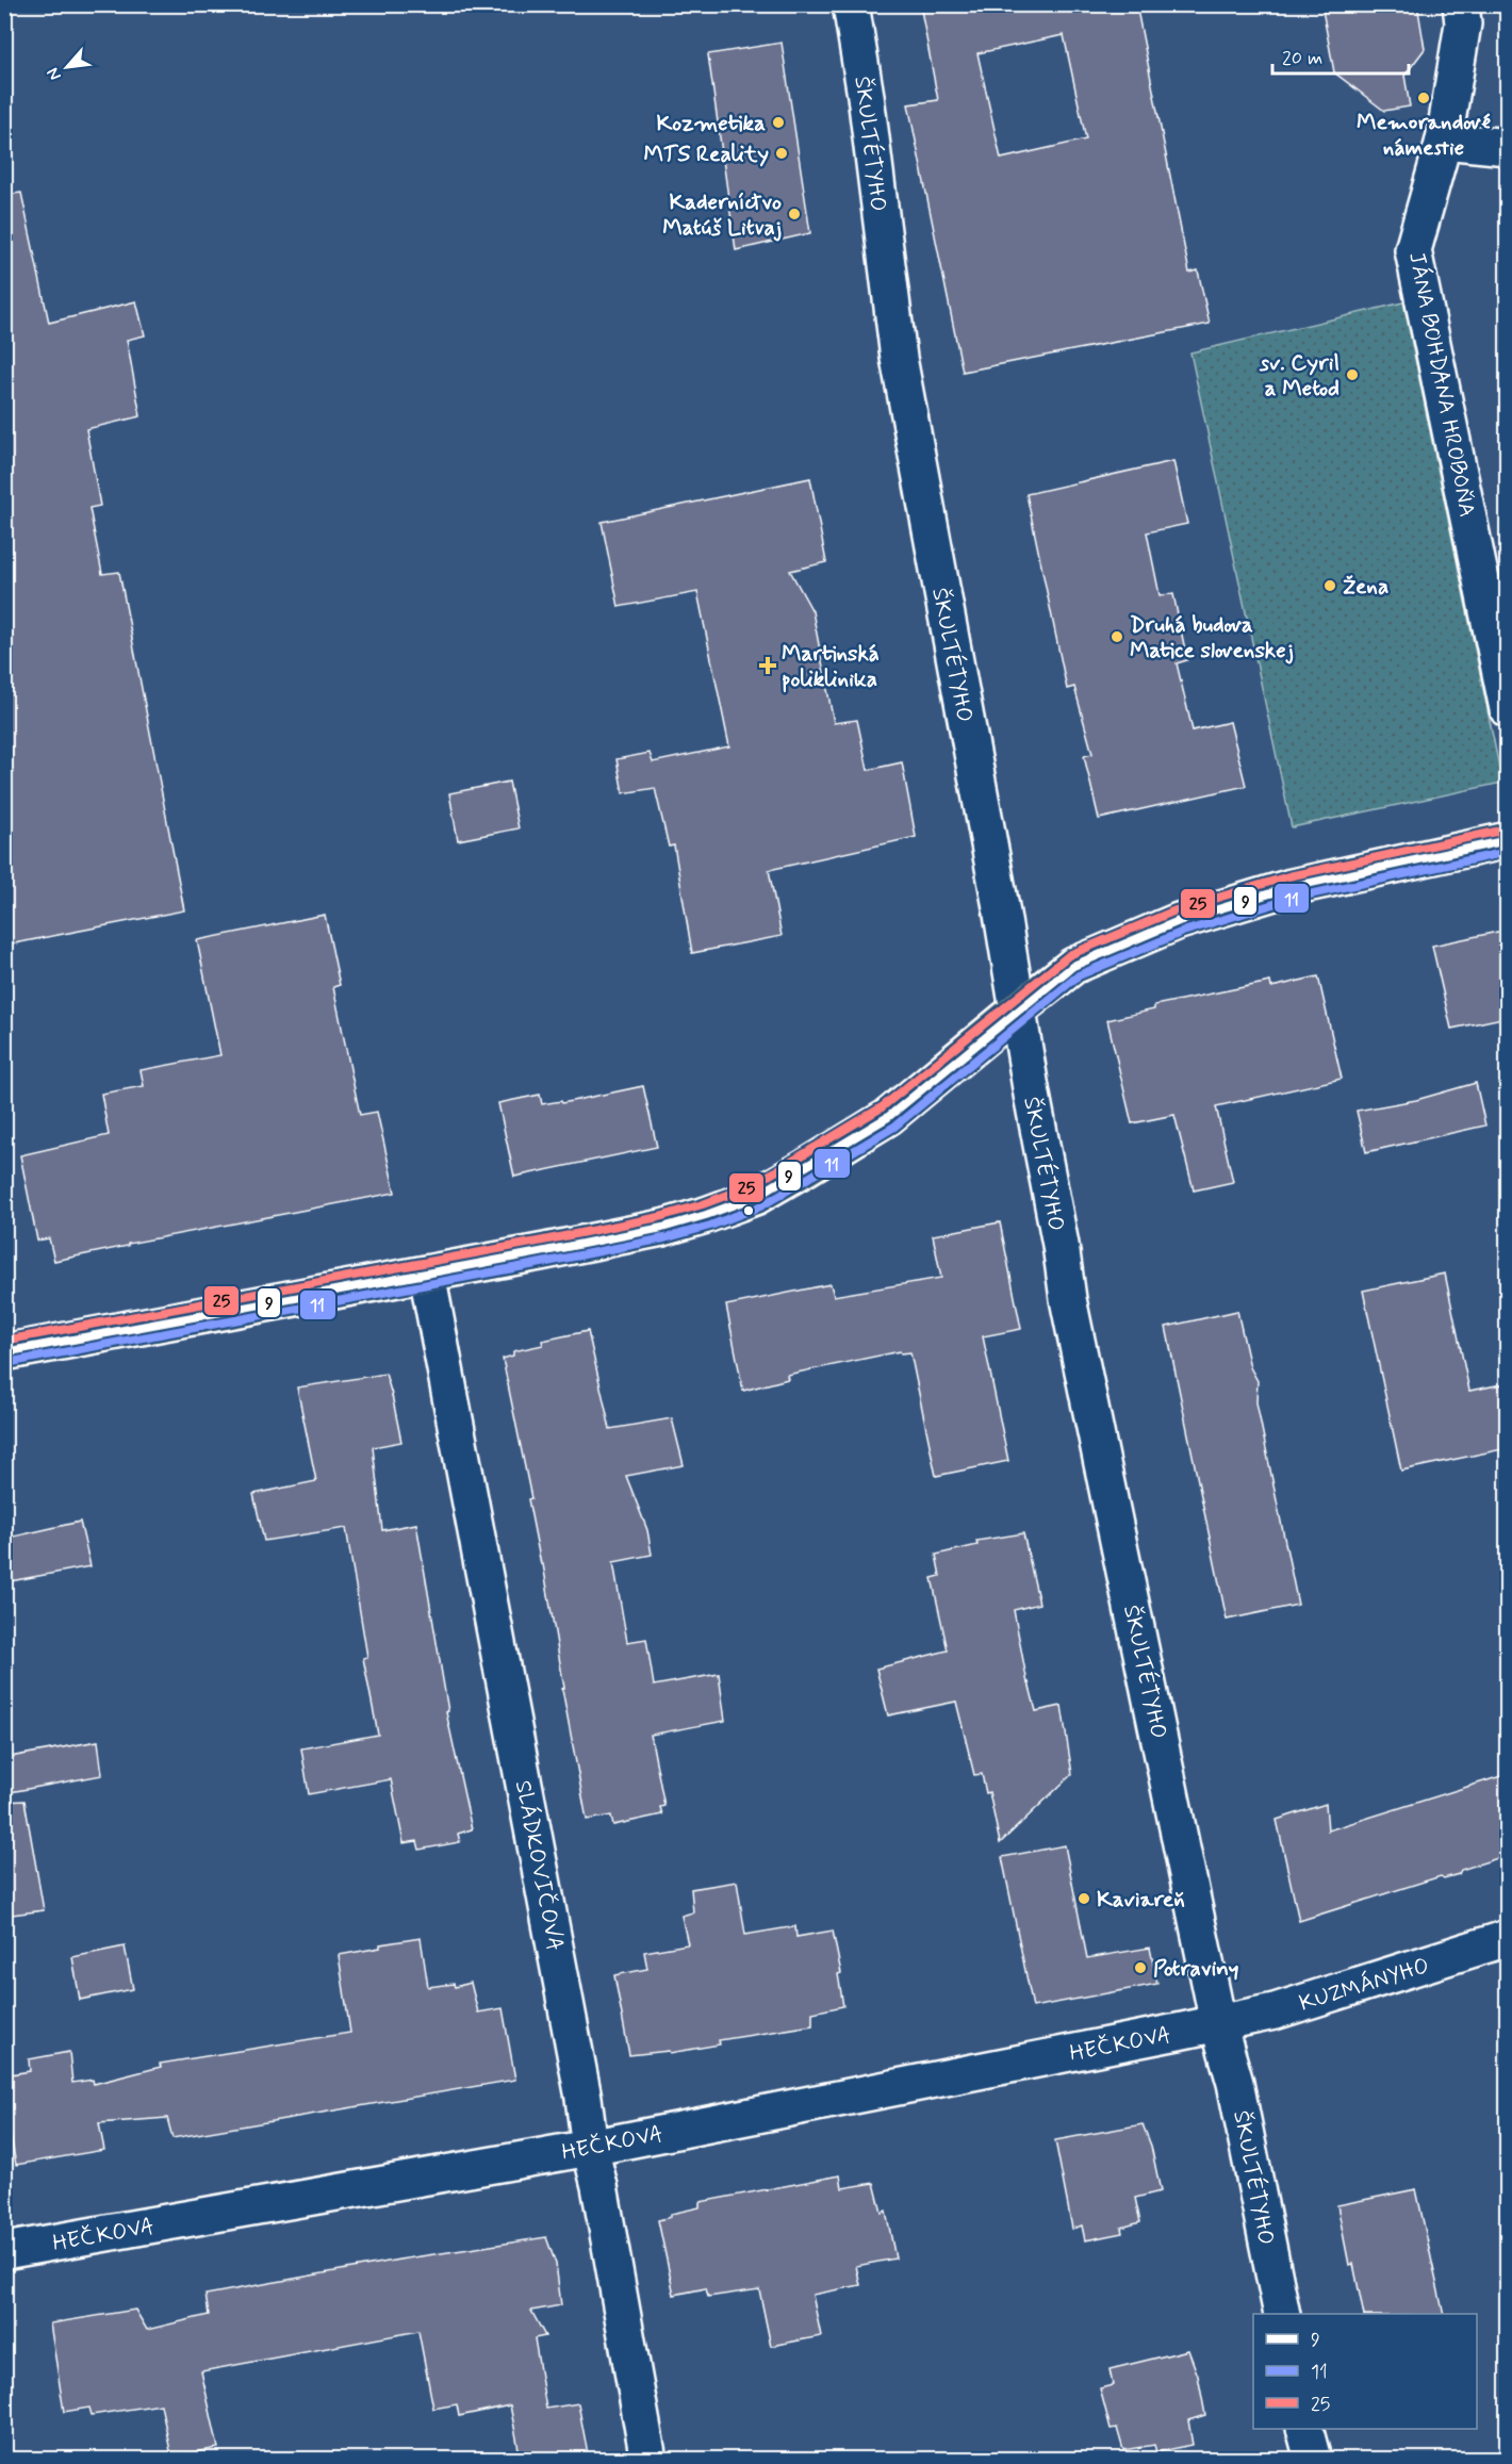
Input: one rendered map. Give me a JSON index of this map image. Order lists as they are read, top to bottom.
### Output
{
  "streets": {
    "street": [
      "ŠKULTÉTYHO",
      "JÁNA BOHDANA HROBOŇA",
      "SLÁDKOVIČOVA",
      "KUZMÁNYHO",
      "HEČKOVA"
    ]
  },
  "crossings": [
    ["ŠKULTÉTYHO", "KUZMÁNYHO"],
    ["ŠKULTÉTYHO", "HEČKOVA"],
    ["SLÁDKOVIČOVA", "HEČKOVA"],
    ["KUZMÁNYHO", "HEČKOVA"]
  ],
  "places": {
    "other": [
      "Memorandové námestie",
      "Kozmetika",
      "MTS Reality",
      "Kaderníctvo Matúš Litvaj",
      "sv. Cyril a Metod",
      "Žena",
      "Druhá budova Matice slovenskej",
      "Kaviareň",
      "Potraviny"
    ],
    "health": ["Martinská poliklinika"]
  },
  "lines": ["transit line 25", "transit line 9", "transit line 11"],
  "legend": ["9", "11", "25"],
  "scale_bar": "20 m",
  "north": "bottom left"
}
